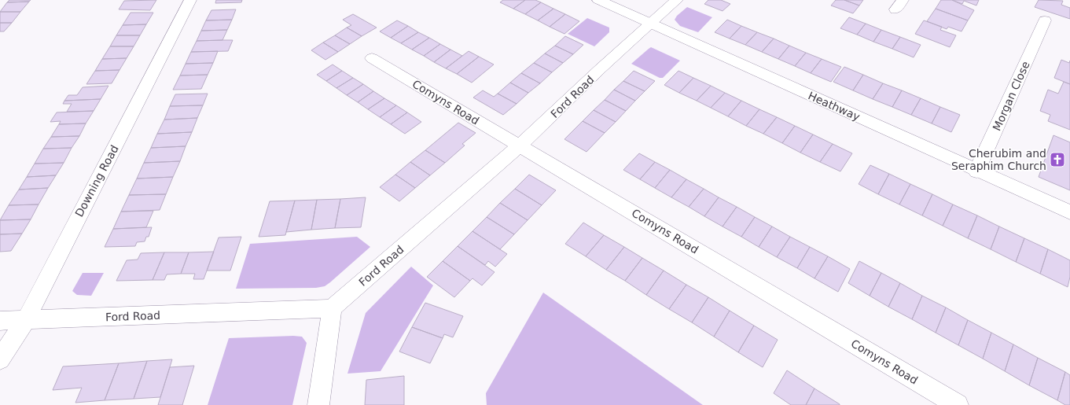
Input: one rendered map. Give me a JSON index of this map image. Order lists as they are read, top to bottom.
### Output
{
  "streets": {
    "street": [
      "Morgan Close",
      "Ford Road",
      "Comyns Road",
      "Heathway",
      "Downing Road"
    ]
  },
  "crossings": [
    ["Morgan Close", "Heathway"],
    ["Ford Road", "Comyns Road"],
    ["Ford Road", "Heathway"],
    ["Ford Road", "Downing Road"]
  ],
  "places": {
    "church": ["Cherubim and Seraphim Church"]
  }
}
